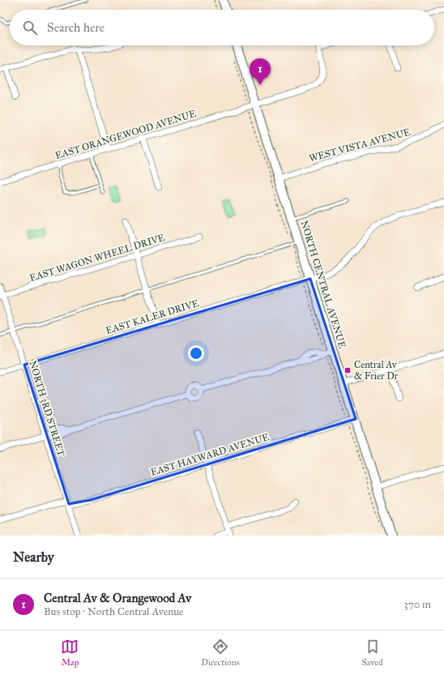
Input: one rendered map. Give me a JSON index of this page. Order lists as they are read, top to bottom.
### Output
{
  "streets": {
    "main road": ["NORTH CENTRAL AVENUE"],
    "street": [
      "EAST ORANGEWOOD AVENUE",
      "WEST VISTA AVENUE",
      "EAST WAGON WHEEL DRIVE",
      "EAST KALER DRIVE",
      "NORTH 3RD STREET",
      "EAST HAYWARD AVENUE"
    ]
  },
  "crossings": [
    ["EAST ORANGEWOOD AVENUE", "NORTH CENTRAL AVENUE"],
    ["WEST VISTA AVENUE", "NORTH CENTRAL AVENUE"],
    ["EAST WAGON WHEEL DRIVE", "NORTH 3RD STREET"],
    ["NORTH CENTRAL AVENUE", "EAST KALER DRIVE"],
    ["NORTH CENTRAL AVENUE", "EAST HAYWARD AVENUE"],
    ["EAST KALER DRIVE", "NORTH 3RD STREET"],
    ["NORTH 3RD STREET", "EAST HAYWARD AVENUE"]
  ],
  "places": {
    "transit": ["Central Av & Frier Dr"]
  },
  "page": {
    "search": "Search here",
    "pins": "1",
    "heading": "Nearby",
    "list": [
      {
        "mark": "1",
        "name": "Central Av & Orangewood Av",
        "note": "Bus stop · North Central Avenue",
        "value": "370 m"
      }
    ],
    "nav": ["Map", "Directions", "Saved"]
  }
}
